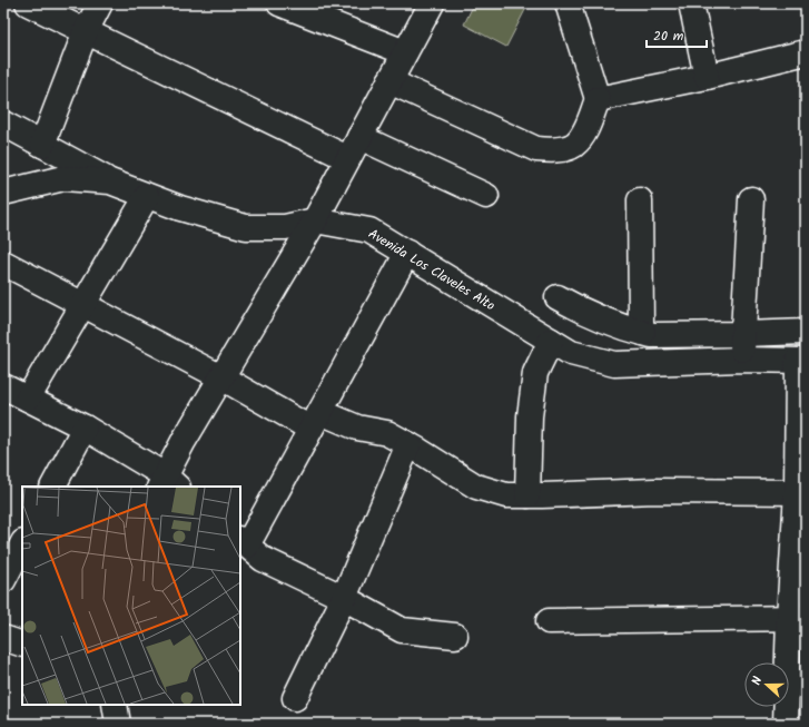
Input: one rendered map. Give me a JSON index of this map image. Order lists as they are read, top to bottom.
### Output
{
  "streets": {
    "street": ["Avenida Los Claveles Alto"]
  },
  "scale_bar": "20 m",
  "north": "left"
}
